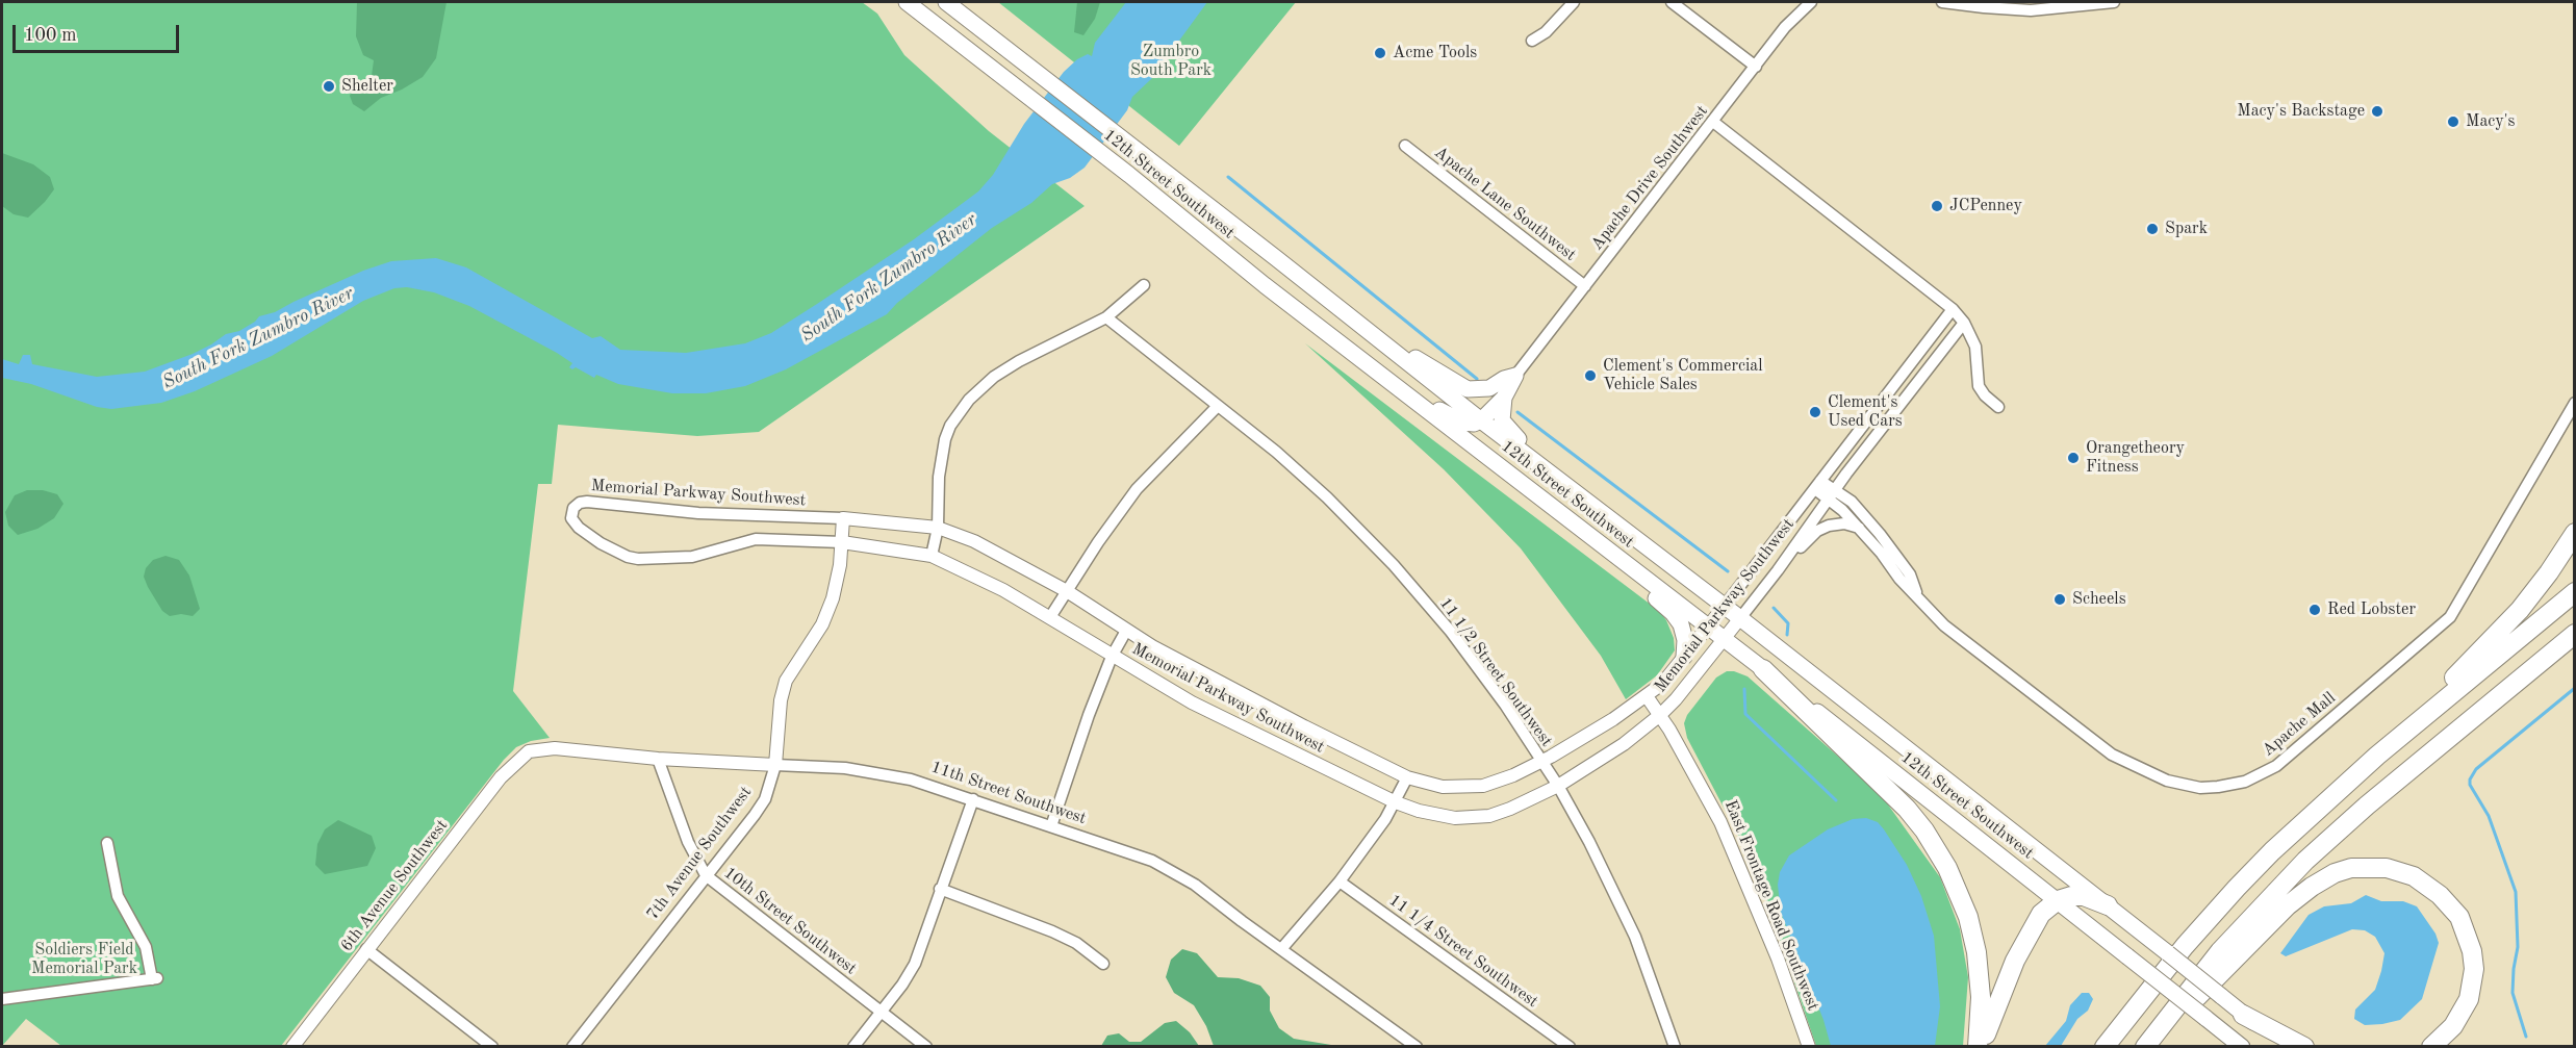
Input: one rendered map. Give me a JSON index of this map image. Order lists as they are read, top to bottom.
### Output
{
  "streets": {
    "main road": ["12th Street Southwest"],
    "street": [
      "Apache Drive Southwest",
      "Apache Lane Southwest",
      "Memorial Parkway Southwest",
      "11 1/2 Street Southwest",
      "Apache Mall",
      "11th Street Southwest",
      "7th Avenue Southwest",
      "6th Avenue Southwest",
      "East Frontage Road Southwest",
      "10th Street Southwest",
      "11 1/4 Street Southwest"
    ]
  },
  "crossings": [
    ["Apache Drive Southwest", "Apache Lane Southwest"],
    ["12th Street Southwest", "Memorial Parkway Southwest"],
    ["Memorial Parkway Southwest", "11 1/2 Street Southwest"],
    ["Memorial Parkway Southwest", "Apache Mall"],
    ["Memorial Parkway Southwest", "7th Avenue Southwest"],
    ["Memorial Parkway Southwest", "East Frontage Road Southwest"],
    ["11th Street Southwest", "7th Avenue Southwest"],
    ["11th Street Southwest", "6th Avenue Southwest"],
    ["11th Street Southwest", "10th Street Southwest"],
    ["7th Avenue Southwest", "10th Street Southwest"]
  ],
  "water": ["South Fork Zumbro River"],
  "parks": ["Zumbro South Park", "Soldiers Field Memorial Park"],
  "places": [
    "Acme Tools",
    "Shelter",
    "Macy's Backstage",
    "Macy's",
    "JCPenney",
    "Spark",
    "Clement's Commercial Vehicle Sales",
    "Clement's Used Cars",
    "Orangetheory Fitness",
    "Scheels",
    "Red Lobster"
  ],
  "scale_bar": "100 m"
}
